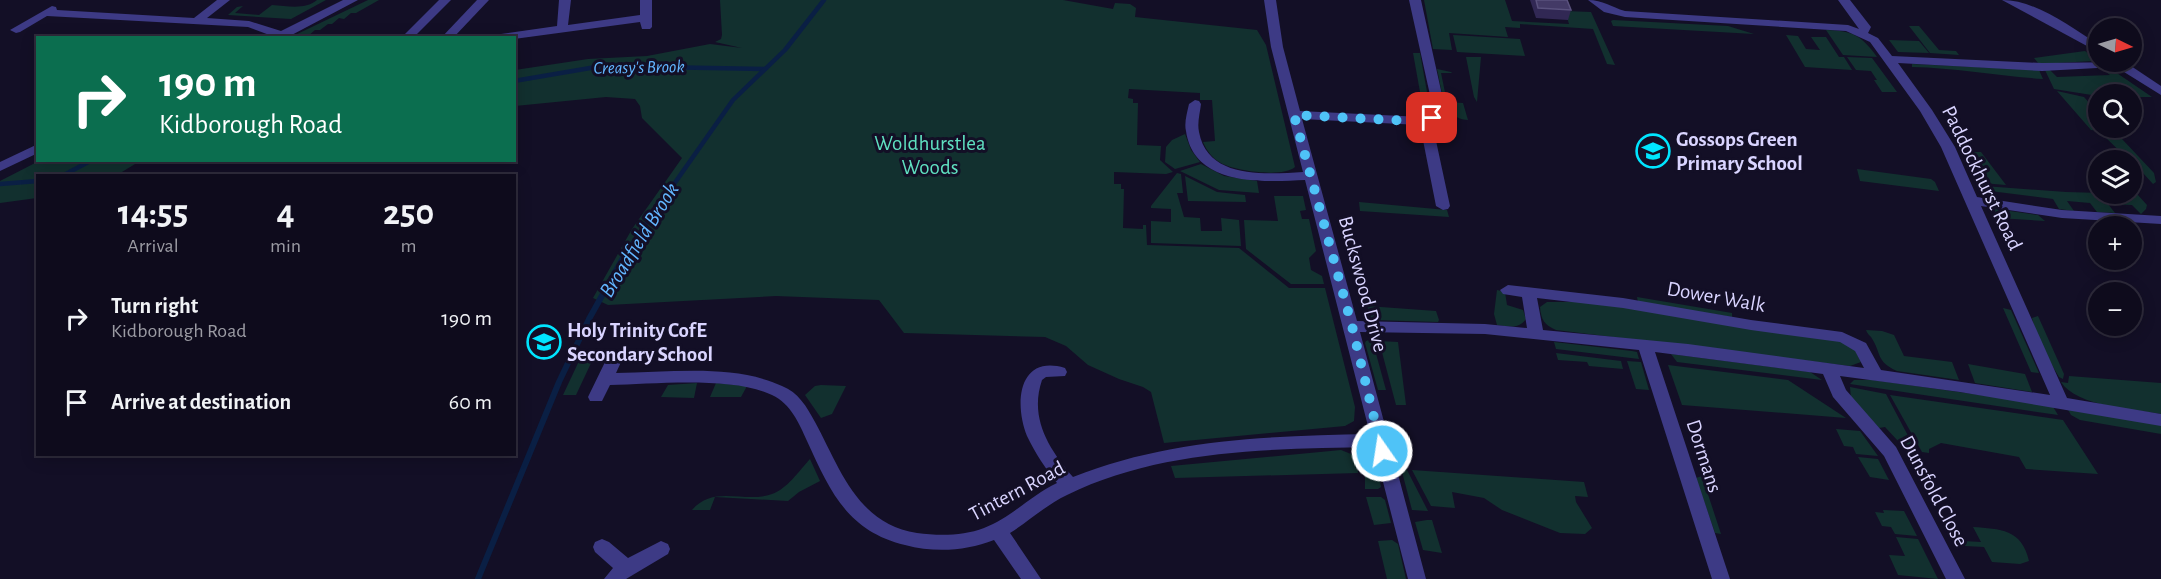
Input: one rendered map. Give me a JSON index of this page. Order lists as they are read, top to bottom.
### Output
{
  "streets": {
    "street": [
      "Paddockhurst Road",
      "Buckswood Drive",
      "Dower Walk",
      "Dormans",
      "Tintern Road",
      "Dunsfold Close"
    ]
  },
  "crossings": [
    ["Buckswood Drive", "Tintern Road"]
  ],
  "water": ["Creasy's Brook", "Broadfield Brook"],
  "parks": ["Woldhurstlea Woods"],
  "places": {
    "school or university": ["Gossops Green Primary School", "Holy Trinity CofE Secondary School"]
  },
  "north": "right",
  "page": {
    "map_buttons": ["+", "−"],
    "turn": ["190 m", "Kidborough Road"],
    "eta": [
      "14:55",
      "Arrival",
      "4",
      "min",
      "250",
      "m"
    ],
    "list": [
      {
        "name": "Turn right",
        "note": "Kidborough Road",
        "value": "190 m"
      },
      {
        "name": "Arrive at destination",
        "value": "60 m"
      }
    ]
  }
}
